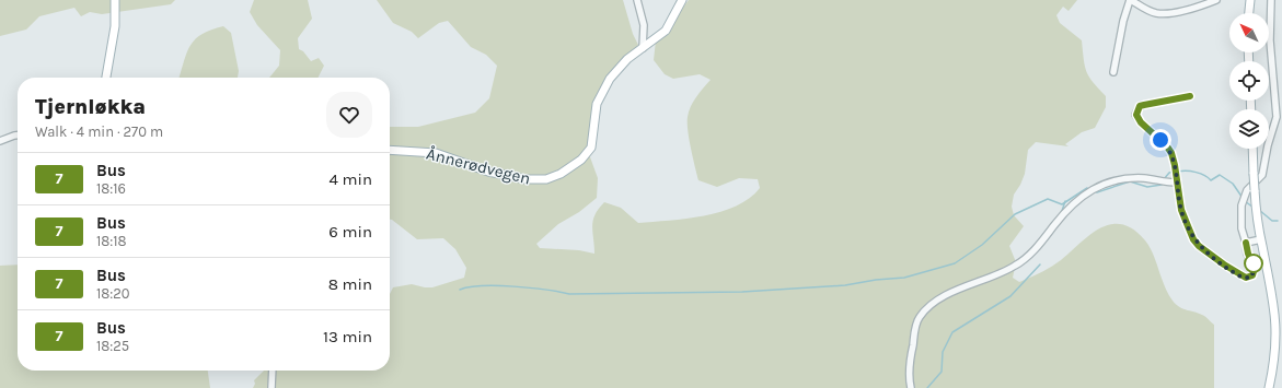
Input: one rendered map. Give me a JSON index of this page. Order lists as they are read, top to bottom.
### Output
{
  "streets": {
    "main road": ["Ånnerødvegen"]
  },
  "lines": ["bus line 7"],
  "north": "top left",
  "page": {
    "heading": ["Tjernløkka", "Walk · 4 min · 270 m"],
    "list": [
      {
        "mark": "7",
        "name": "Bus",
        "note": "18:16",
        "value": "4 min"
      },
      {
        "mark": "7",
        "name": "Bus",
        "note": "18:18",
        "value": "6 min"
      },
      {
        "mark": "7",
        "name": "Bus",
        "note": "18:20",
        "value": "8 min"
      },
      {
        "mark": "7",
        "name": "Bus",
        "note": "18:25",
        "value": "13 min"
      }
    ]
  }
}
